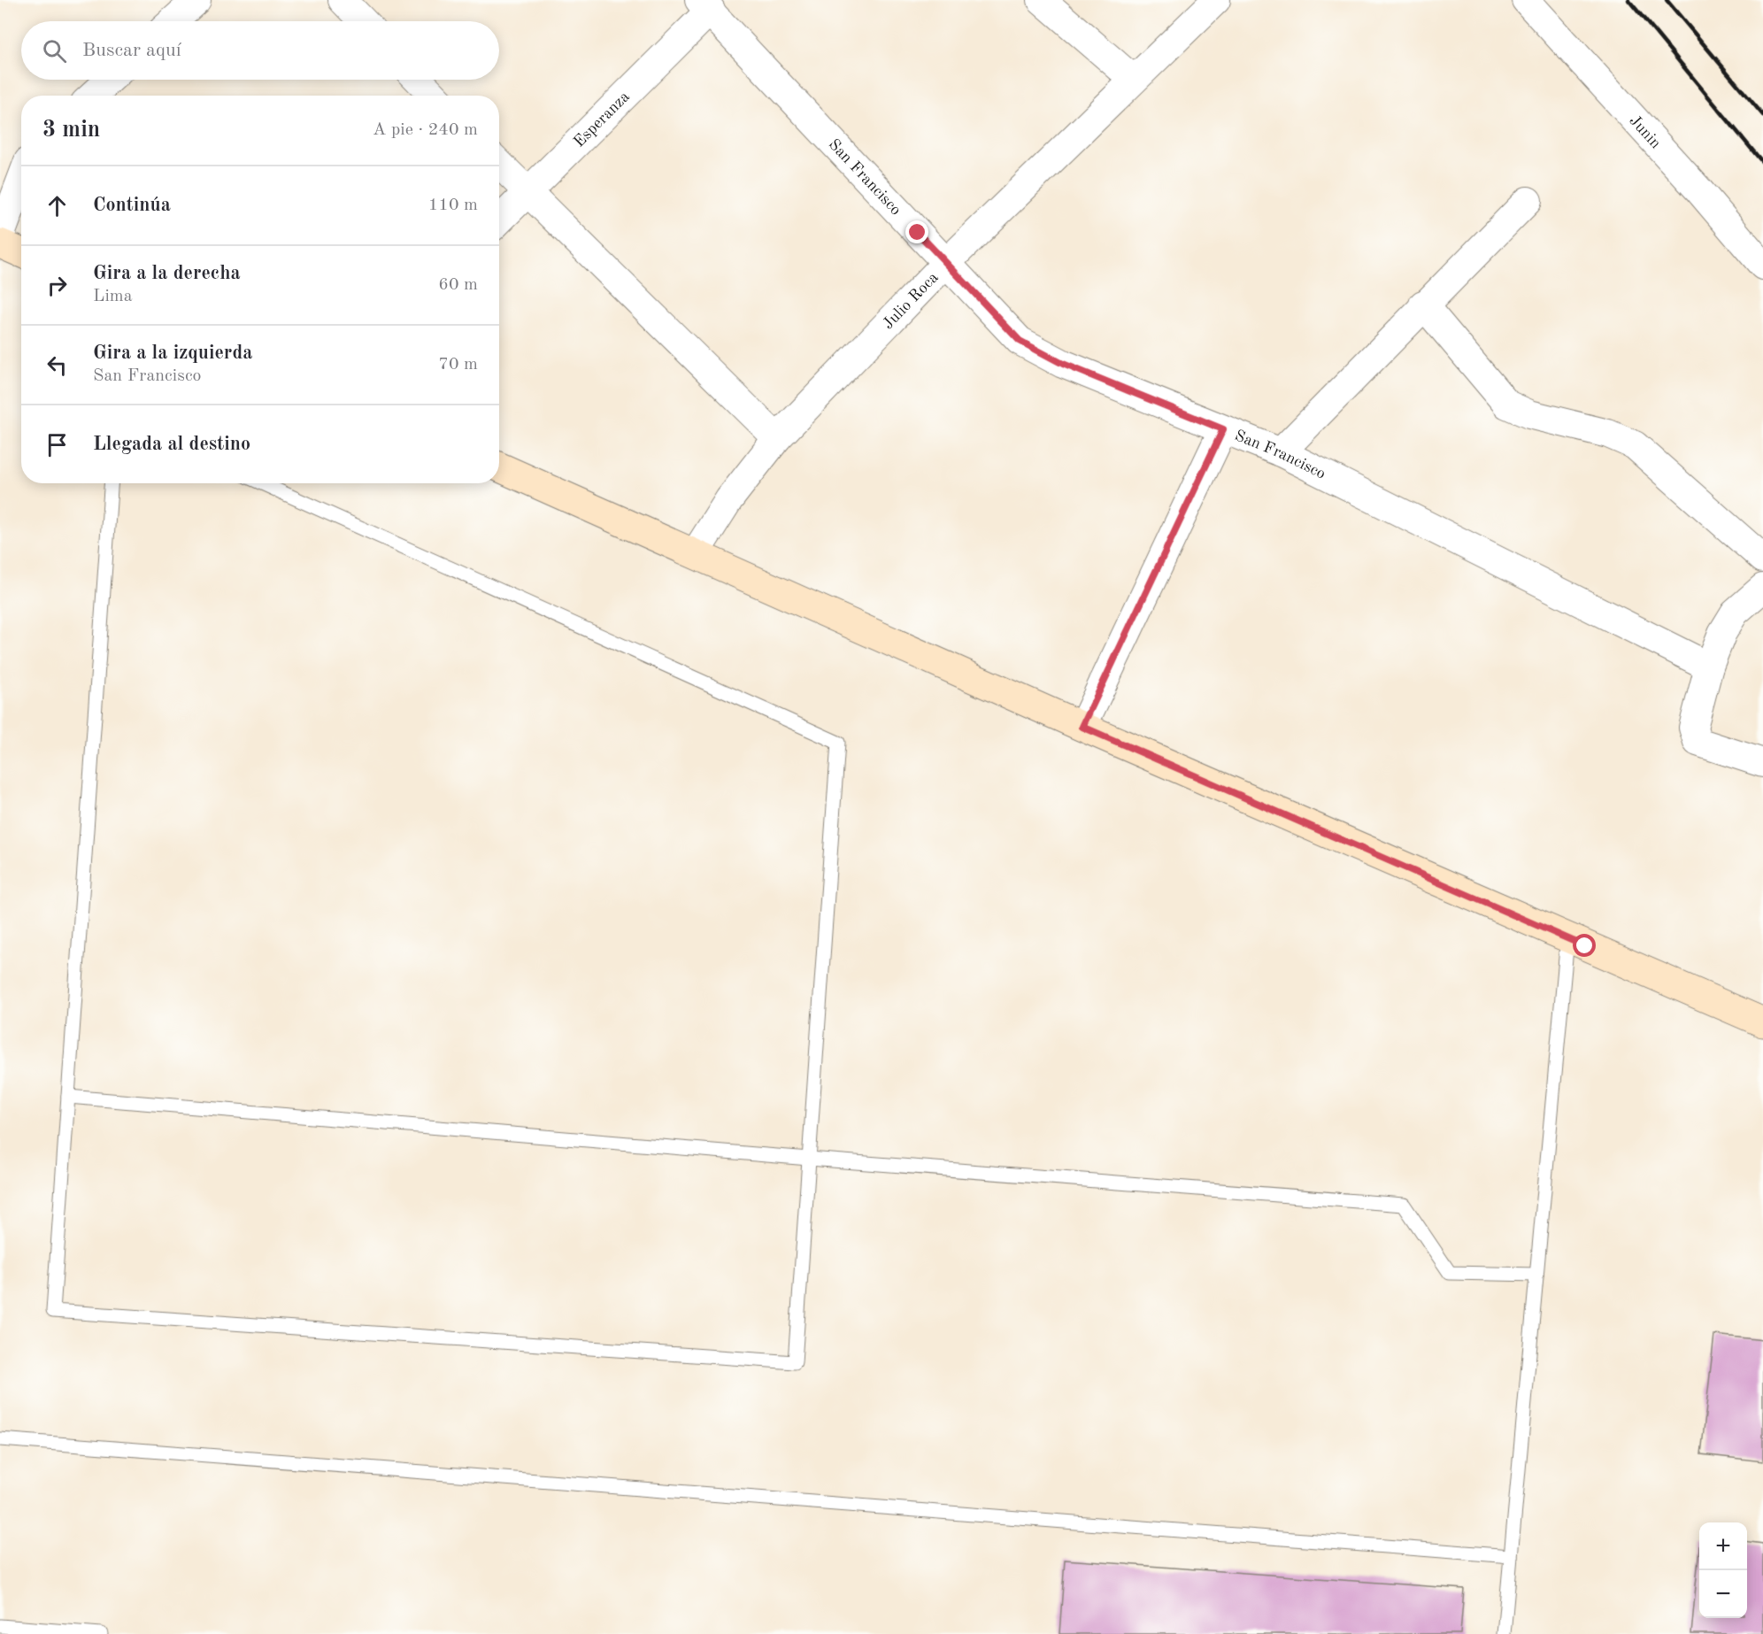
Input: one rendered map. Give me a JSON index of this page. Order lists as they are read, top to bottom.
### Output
{
  "streets": {
    "street": [
      "Esperanza",
      "Junin",
      "San Francisco",
      "Julio Roca"
    ]
  },
  "crossings": [
    ["Esperanza", "San Francisco"],
    ["San Francisco", "Julio Roca"]
  ],
  "page": {
    "search": "Buscar aquí",
    "heading": ["3 min", "A pie · 240 m"],
    "list": [
      ["Continúa", "110 m"],
      ["Gira a la derecha", "Lima", "60 m"],
      ["Gira a la izquierda", "San Francisco", "70 m"],
      "Llegada al destino"
    ],
    "map_buttons": ["+", "−"]
  }
}
